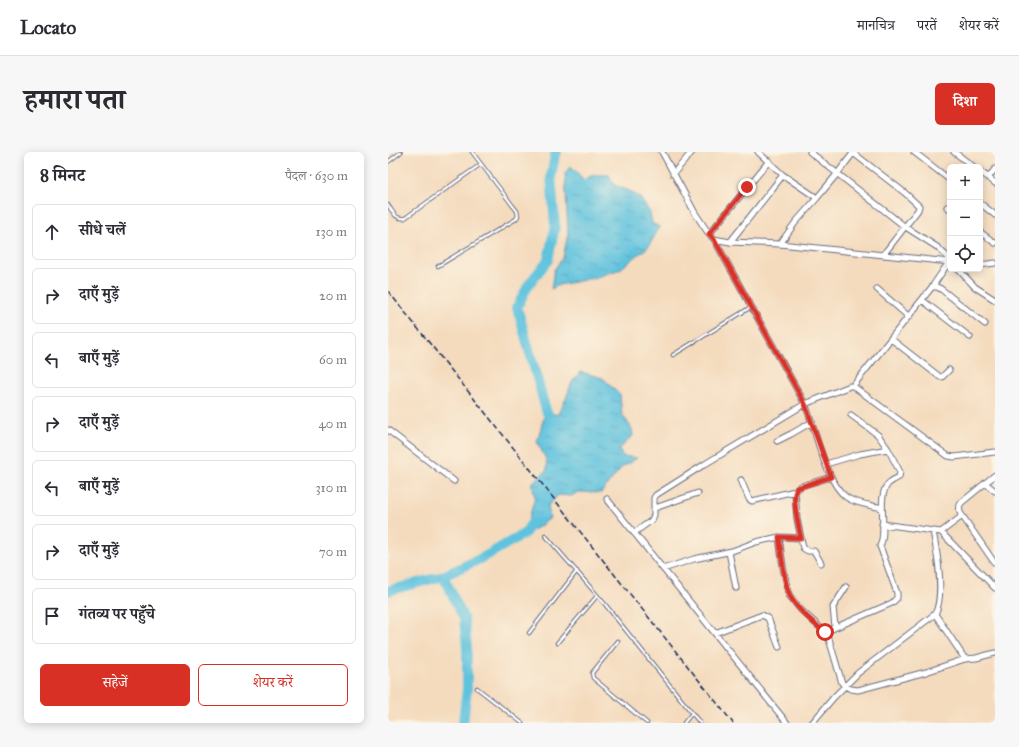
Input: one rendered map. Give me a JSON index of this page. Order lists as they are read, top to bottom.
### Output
{
  "page": {
    "header": "Locato",
    "nav": ["मानचित्र", "परतें", "शेयर करें"],
    "title": "हमारा पता",
    "buttons": [
      "दिशा",
      ["सहेजें", "शेयर करें"]
    ],
    "heading": ["8 मिनट", "पैदल · 630 m"],
    "map_buttons": ["+", "−"],
    "list": [
      ["सीधे चलें", "130 m"],
      ["दाएँ मुड़ें", "20 m"],
      ["बाएँ मुड़ें", "60 m"],
      ["दाएँ मुड़ें", "40 m"],
      ["बाएँ मुड़ें", "310 m"],
      ["दाएँ मुड़ें", "70 m"],
      "गंतव्य पर पहुँचे"
    ]
  }
}
